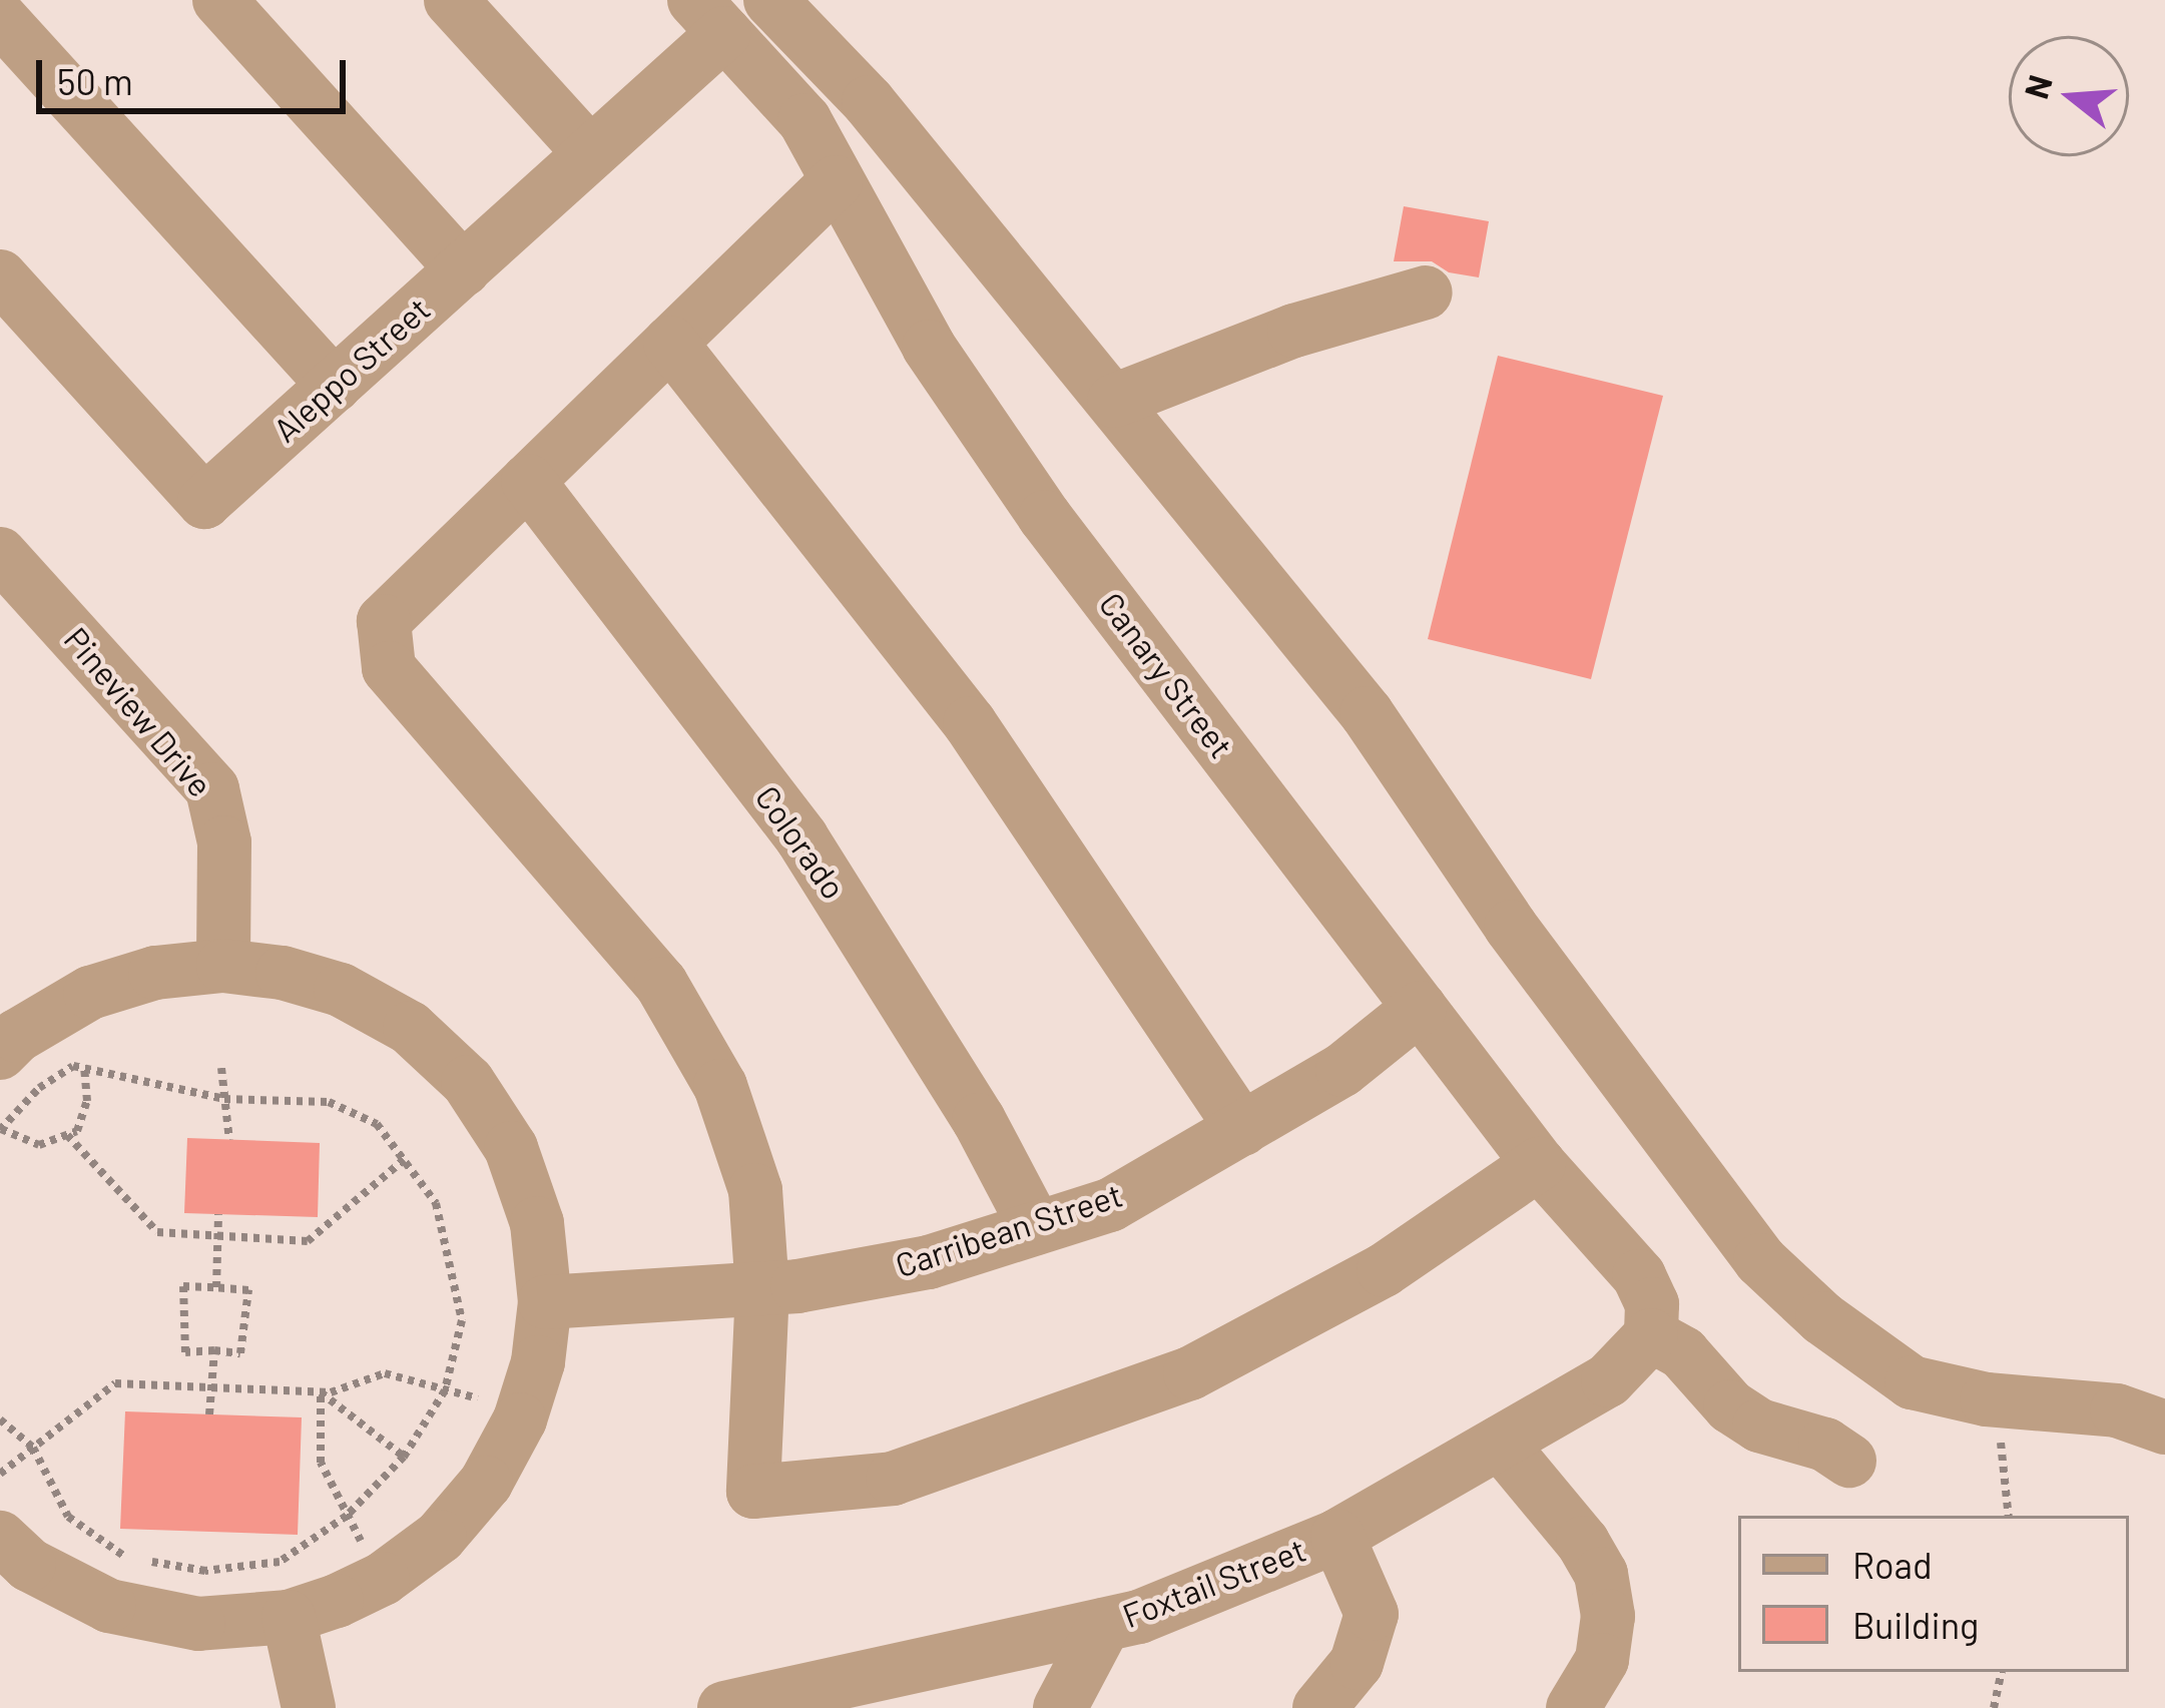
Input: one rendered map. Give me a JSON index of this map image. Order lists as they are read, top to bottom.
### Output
{
  "streets": {
    "street": [
      "Aleppo Street",
      "Canary Street",
      "Pineview Drive",
      "Colorado",
      "Carribean Street",
      "Foxtail Street"
    ]
  },
  "crossings": [
    ["Aleppo Street", "Canary Street"],
    ["Canary Street", "Carribean Street"],
    ["Canary Street", "Foxtail Street"],
    ["Colorado", "Carribean Street"]
  ],
  "legend": ["Road", "Building"],
  "scale_bar": "50 m",
  "north": "left"
}
